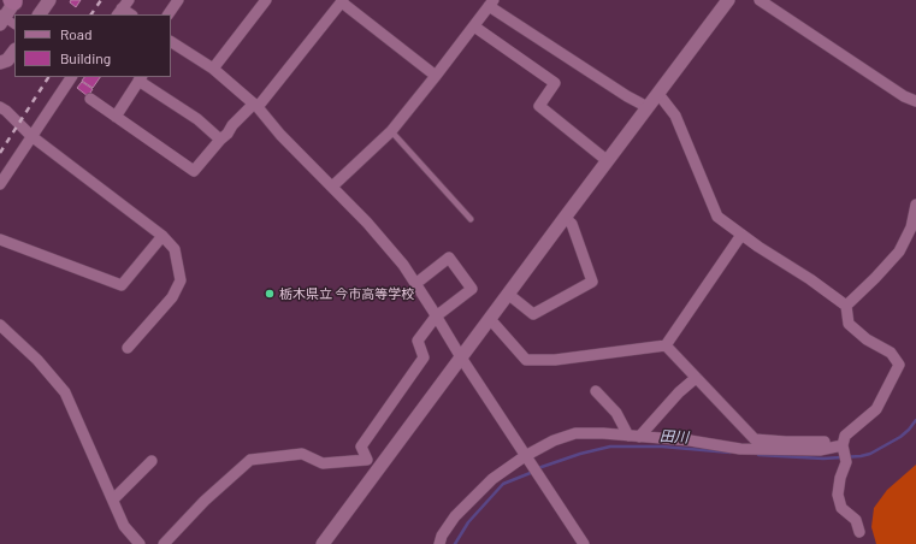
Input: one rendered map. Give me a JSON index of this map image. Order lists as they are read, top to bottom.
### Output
{
  "water": ["田川"],
  "places": ["栃木県立 今市高等学校"],
  "legend": ["Road", "Building"]
}
